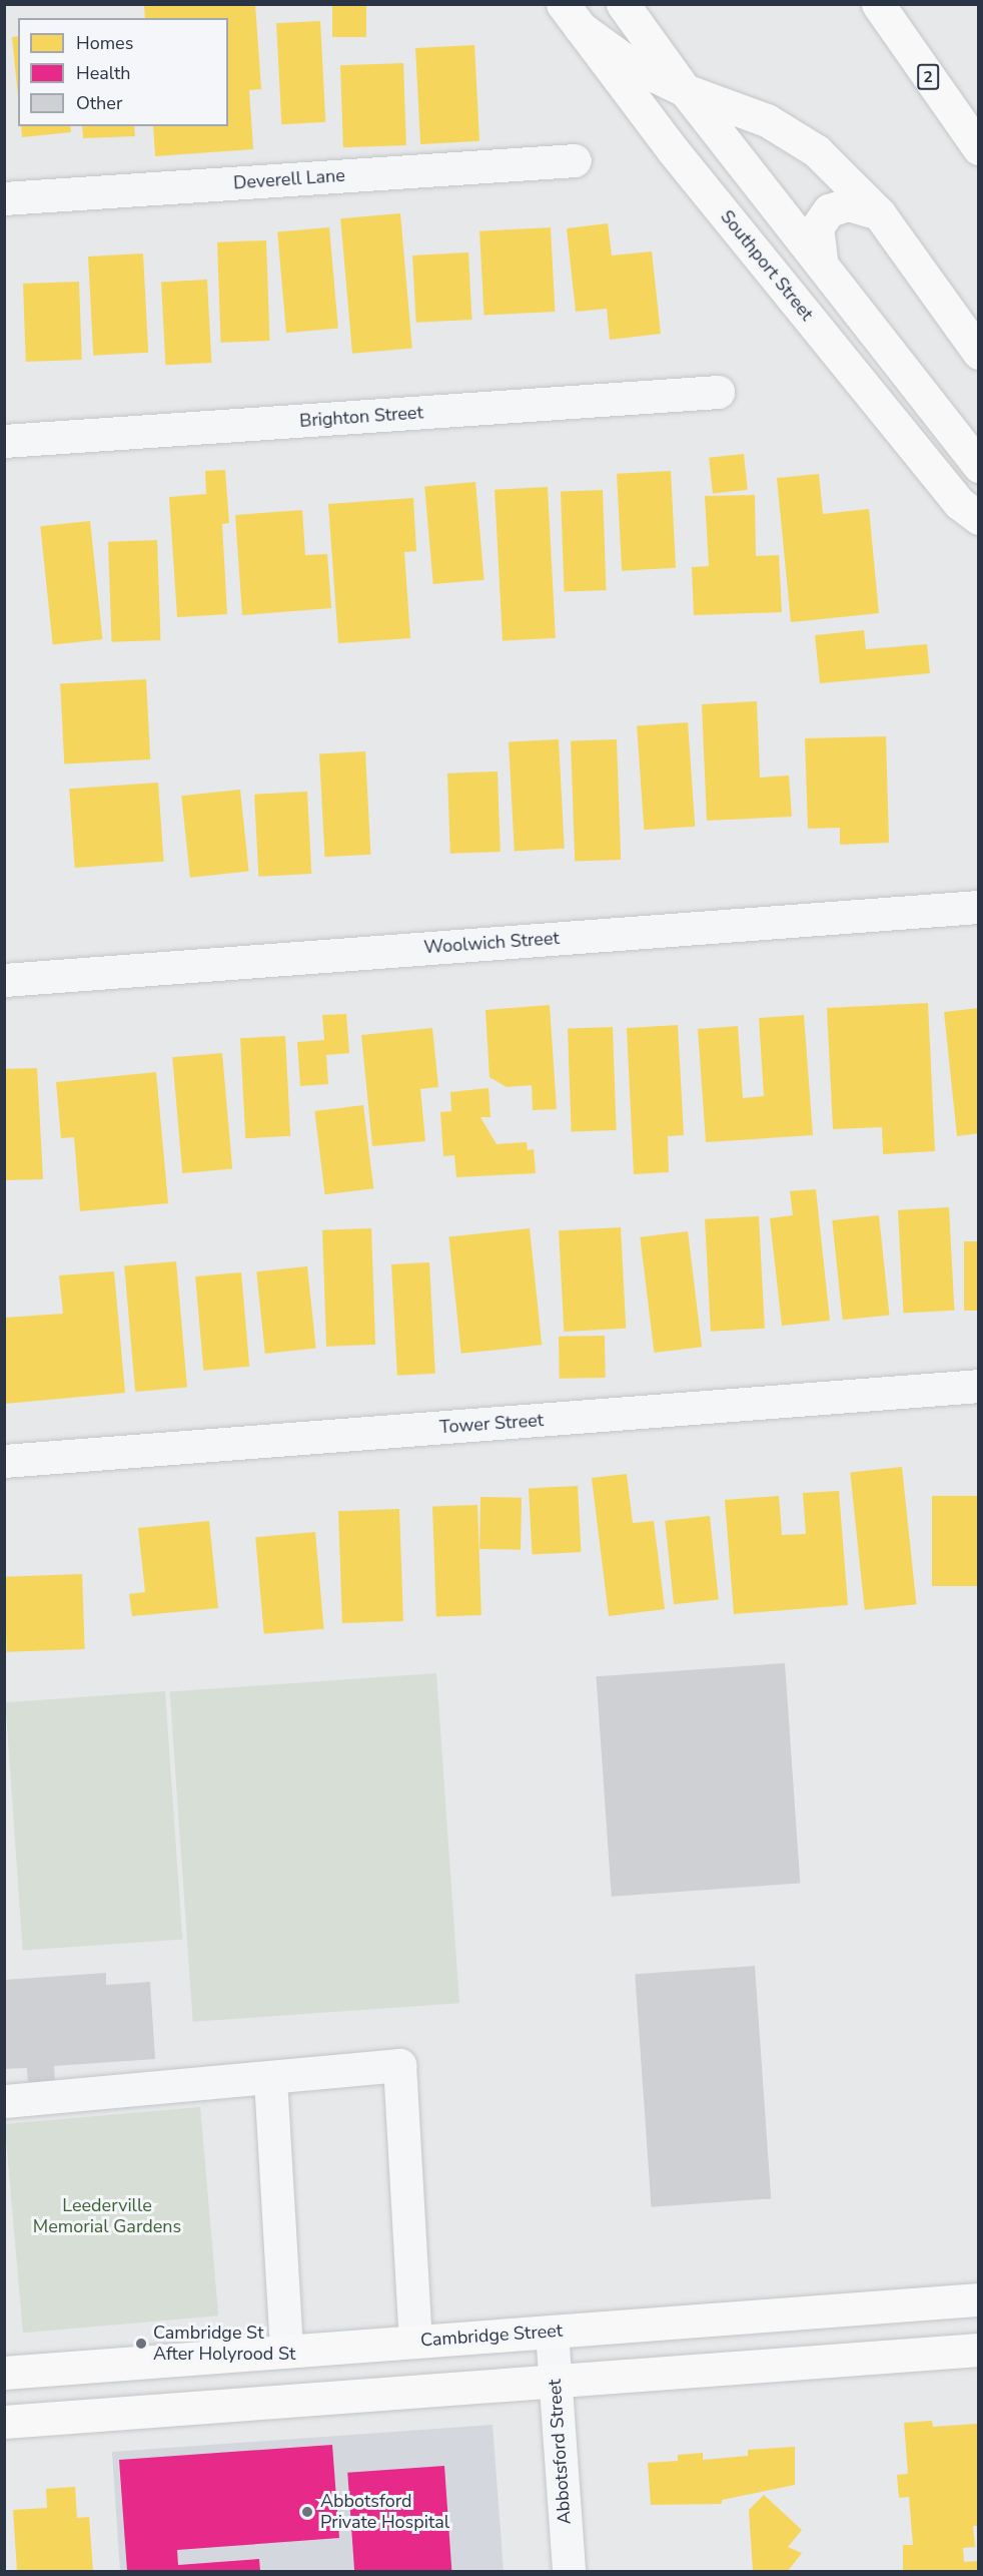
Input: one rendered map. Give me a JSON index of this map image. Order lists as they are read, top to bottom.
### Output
{
  "streets": {
    "main road": ["2", "Southport Street", "Cambridge Street"],
    "street": [
      "Deverell Lane",
      "Brighton Street",
      "Woolwich Street",
      "Tower Street",
      "Abbotsford Street"
    ]
  },
  "crossings": [
    ["Cambridge Street", "Abbotsford Street"]
  ],
  "parks": ["Leederville Memorial Gardens"],
  "places": ["Cambridge St After Holyrood St", "Abbotsford Private Hospital"],
  "legend": ["Homes", "Health", "Other"]
}
